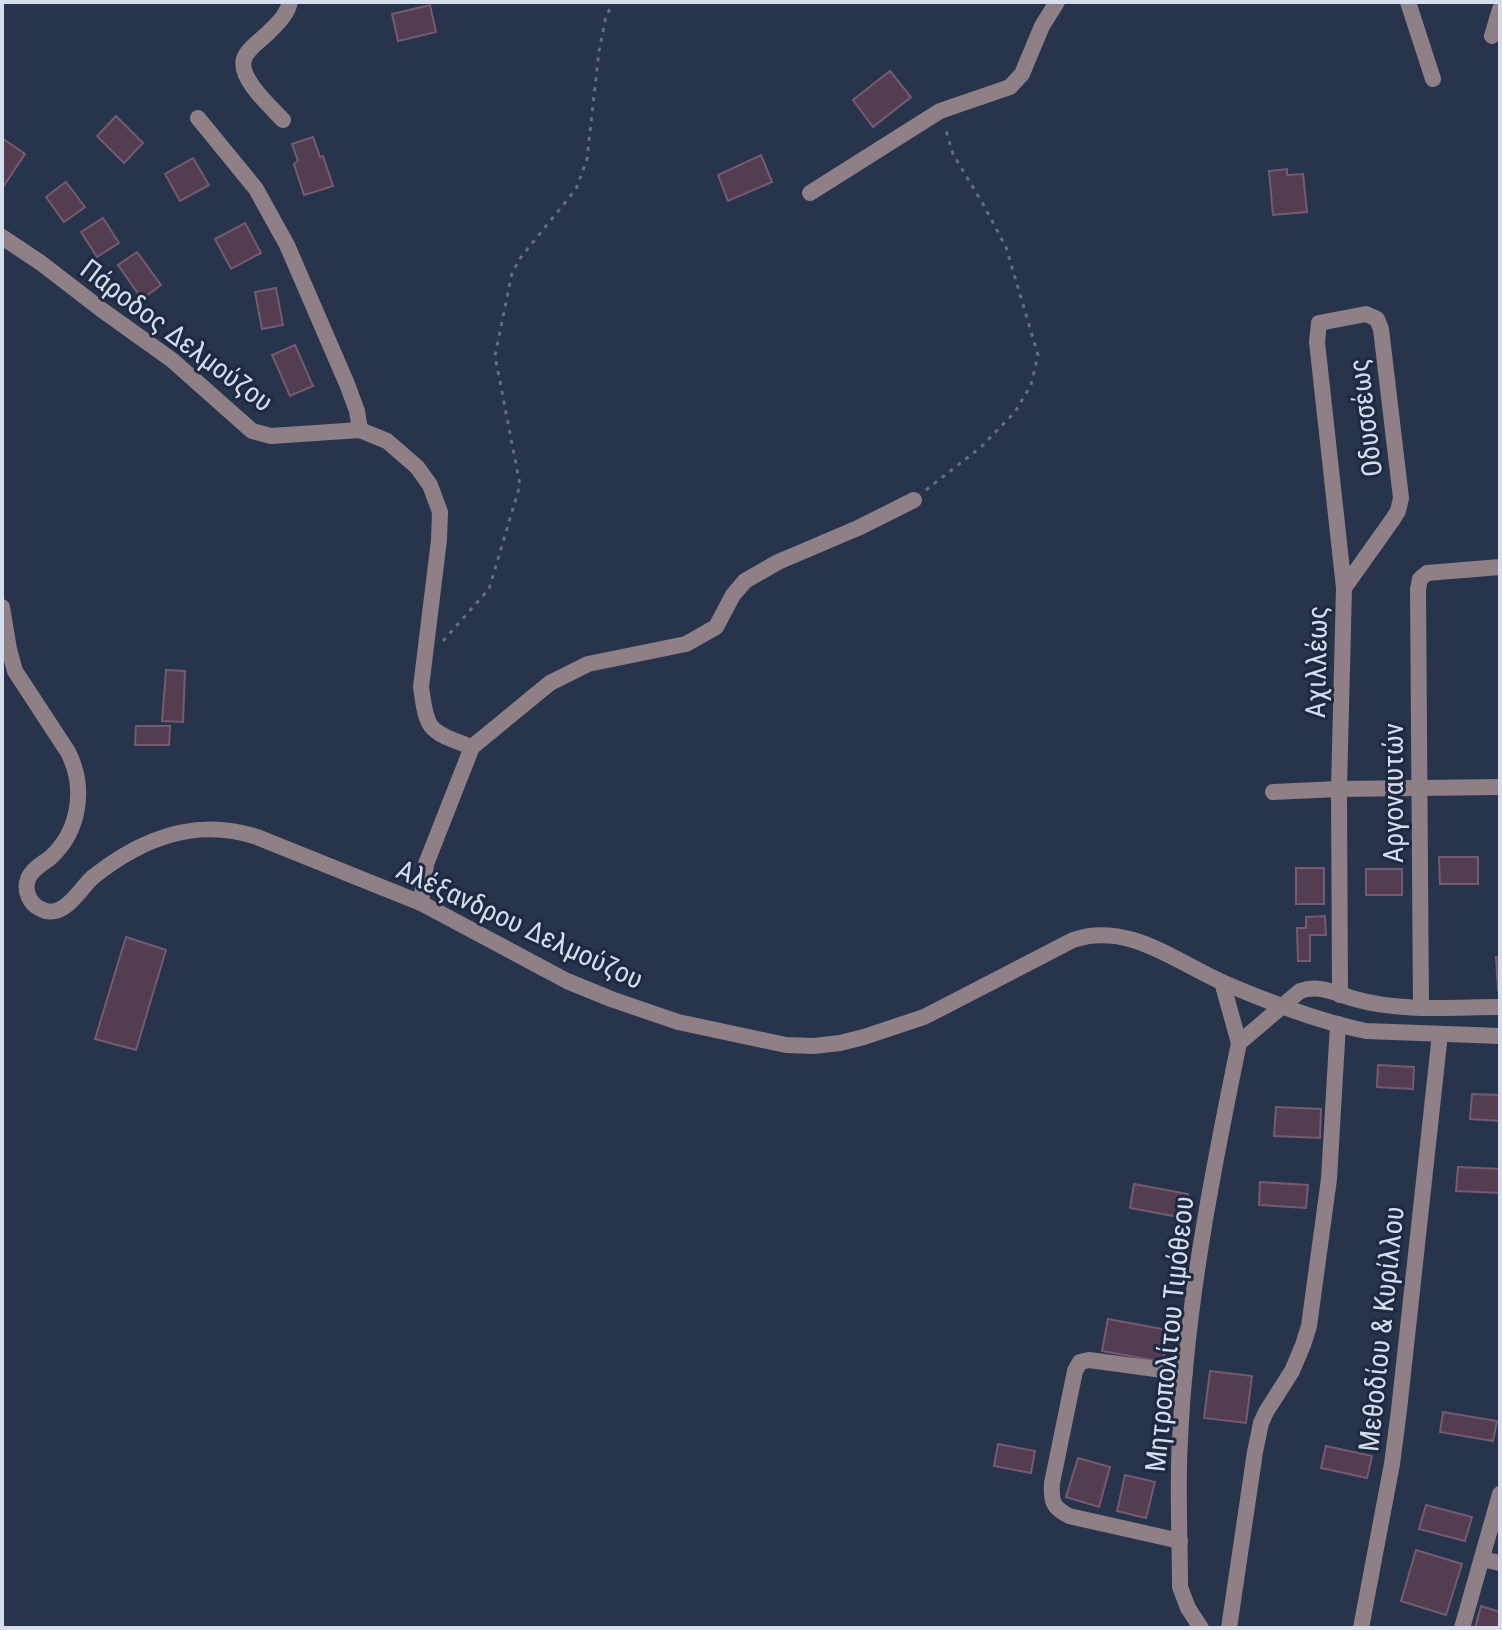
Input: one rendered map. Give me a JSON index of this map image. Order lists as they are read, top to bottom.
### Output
{
  "streets": {
    "street": [
      "Πάροδος Δελμούζου",
      "Οδυσσέως",
      "Αχιλλέως",
      "Αργοναυτών",
      "Αλέξανδρου Δελμούζου",
      "Μεθοδίου & Κυρίλλου",
      "Μητροπολίτου Τιμόθεου"
    ]
  },
  "crossings": [
    ["Οδυσσέως", "Αχιλλέως"],
    ["Αλέξανδρου Δελμούζου", "Μεθοδίου & Κυρίλλου"]
  ]
}
